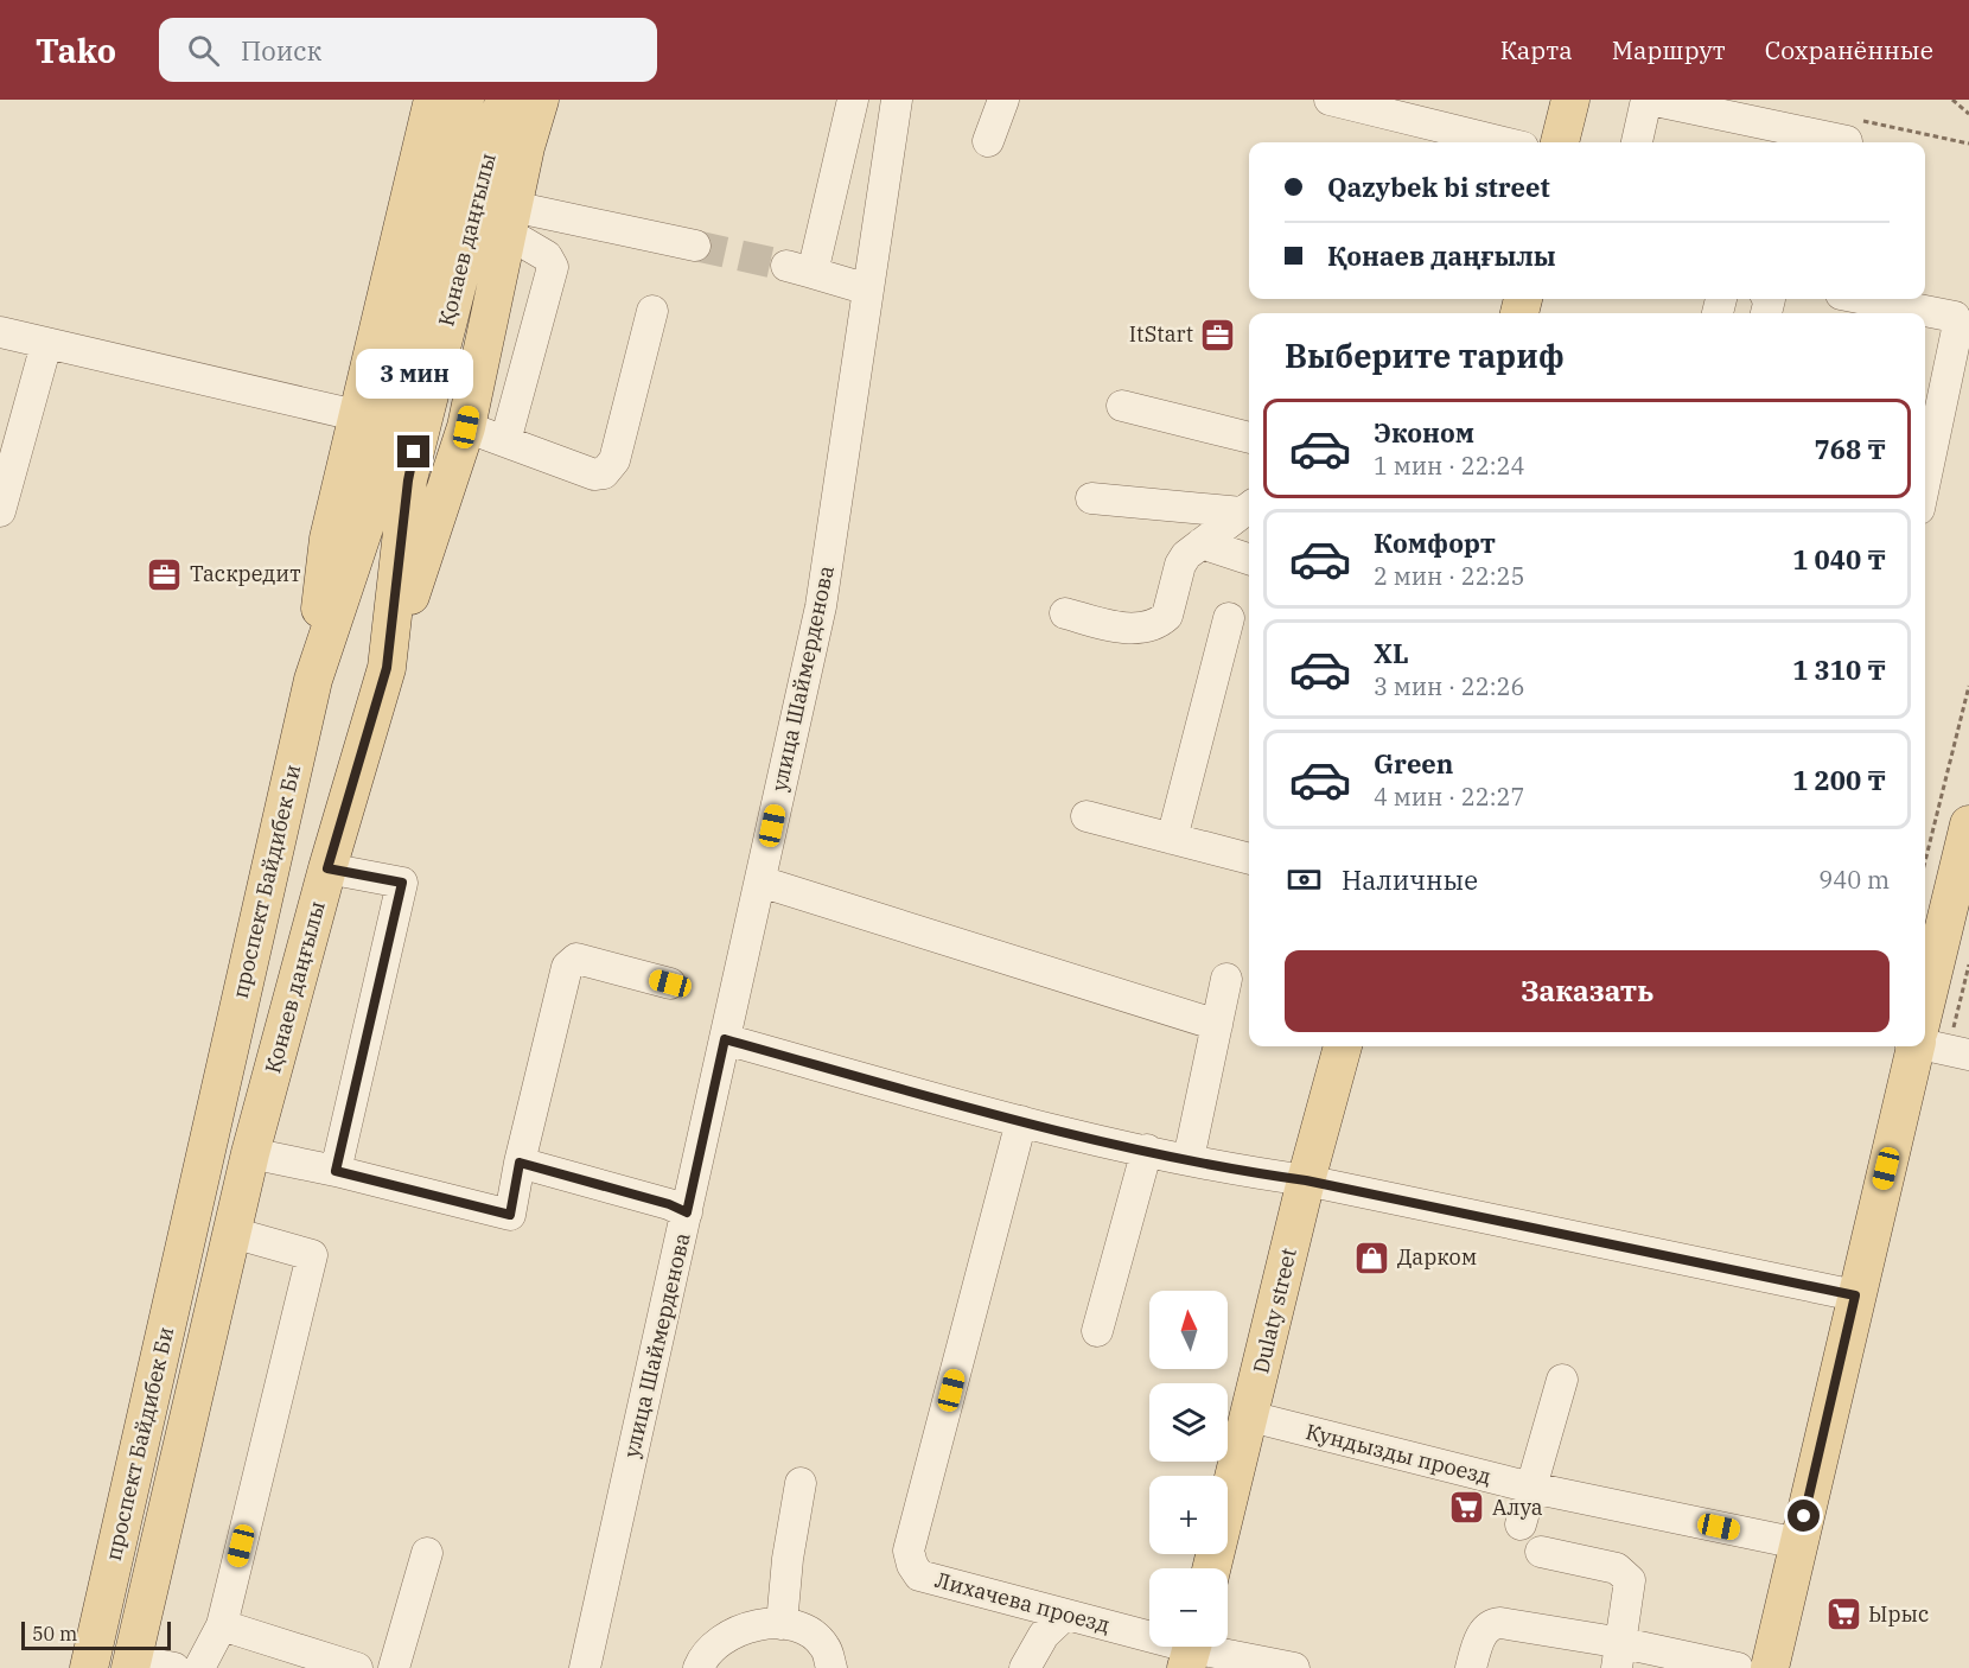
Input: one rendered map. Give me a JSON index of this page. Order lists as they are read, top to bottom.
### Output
{
  "streets": {
    "main road": ["Қонаев даңғылы", "проспект Байдибек Би", "Dulaty street"],
    "street": ["улица Шаймерденова", "Кундызды проезд", "Лихачева проезд"]
  },
  "crossings": [
    ["Dulaty street", "Кундызды проезд"]
  ],
  "places": {
    "office": ["ItStart", "Таскредит"],
    "shop": ["Дарком"],
    "supermarket": ["Алуа", "Ырыс"]
  },
  "scale_bar": "50 m",
  "north": "top",
  "page": {
    "header": "Tako",
    "search": "Поиск",
    "nav": ["Карта", "Маршрут", "Сохранённые"],
    "banner": ["Qazybek bi street", "Қонаев даңғылы"],
    "heading": "Выберите тариф",
    "bubble": "3 мин",
    "list": [
      {
        "name": "Эконом",
        "note": "1 мин · 22:24",
        "value": "768 ₸"
      },
      {
        "name": "Комфорт",
        "note": "2 мин · 22:25",
        "value": "1 040 ₸"
      },
      {
        "name": "XL",
        "note": "3 мин · 22:26",
        "value": "1 310 ₸"
      },
      {
        "name": "Green",
        "note": "4 мин · 22:27",
        "value": "1 200 ₸"
      }
    ],
    "pay": ["Наличные", "940 m"],
    "buttons": "Заказать",
    "map_buttons": ["+", "−"],
    "scale": "50 m"
  }
}
